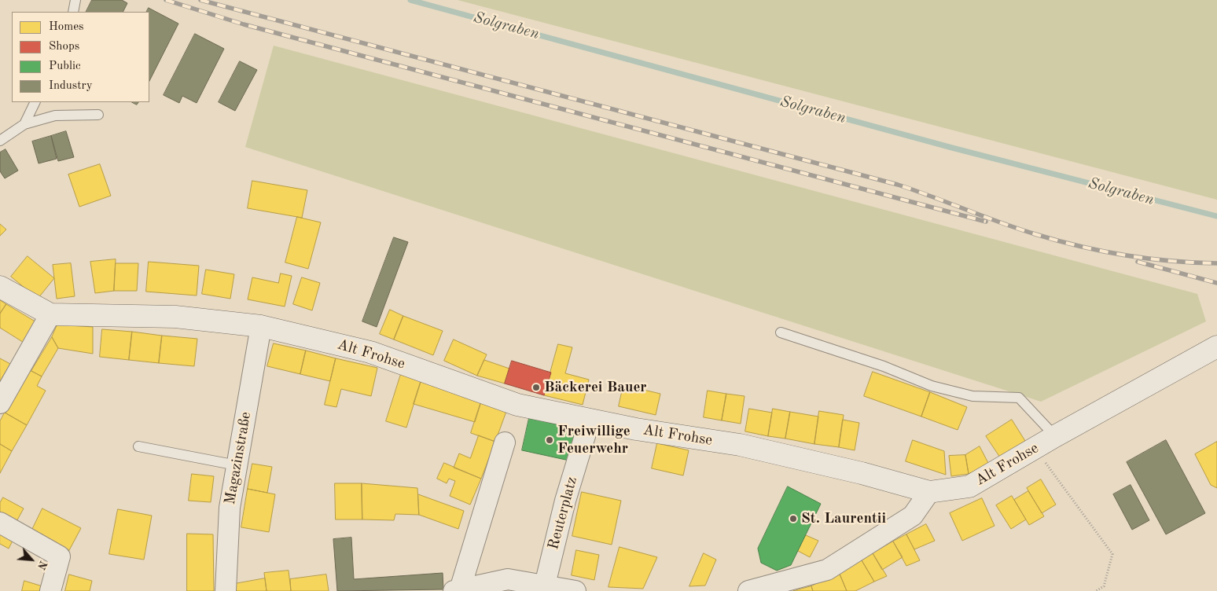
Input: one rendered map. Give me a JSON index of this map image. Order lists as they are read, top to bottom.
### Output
{
  "streets": {
    "street": ["Alt Frohse", "Magazinstraße", "Reuterplatz"]
  },
  "crossings": [
    ["Alt Frohse", "Magazinstraße"],
    ["Alt Frohse", "Reuterplatz"]
  ],
  "water": ["Solgraben"],
  "places": ["Bäckerei Bauer", "Freiwillige Feuerwehr", "St. Laurentii"],
  "legend": [
    "Homes",
    "Shops",
    "Public",
    "Industry"
  ],
  "north": "bottom right"
}
